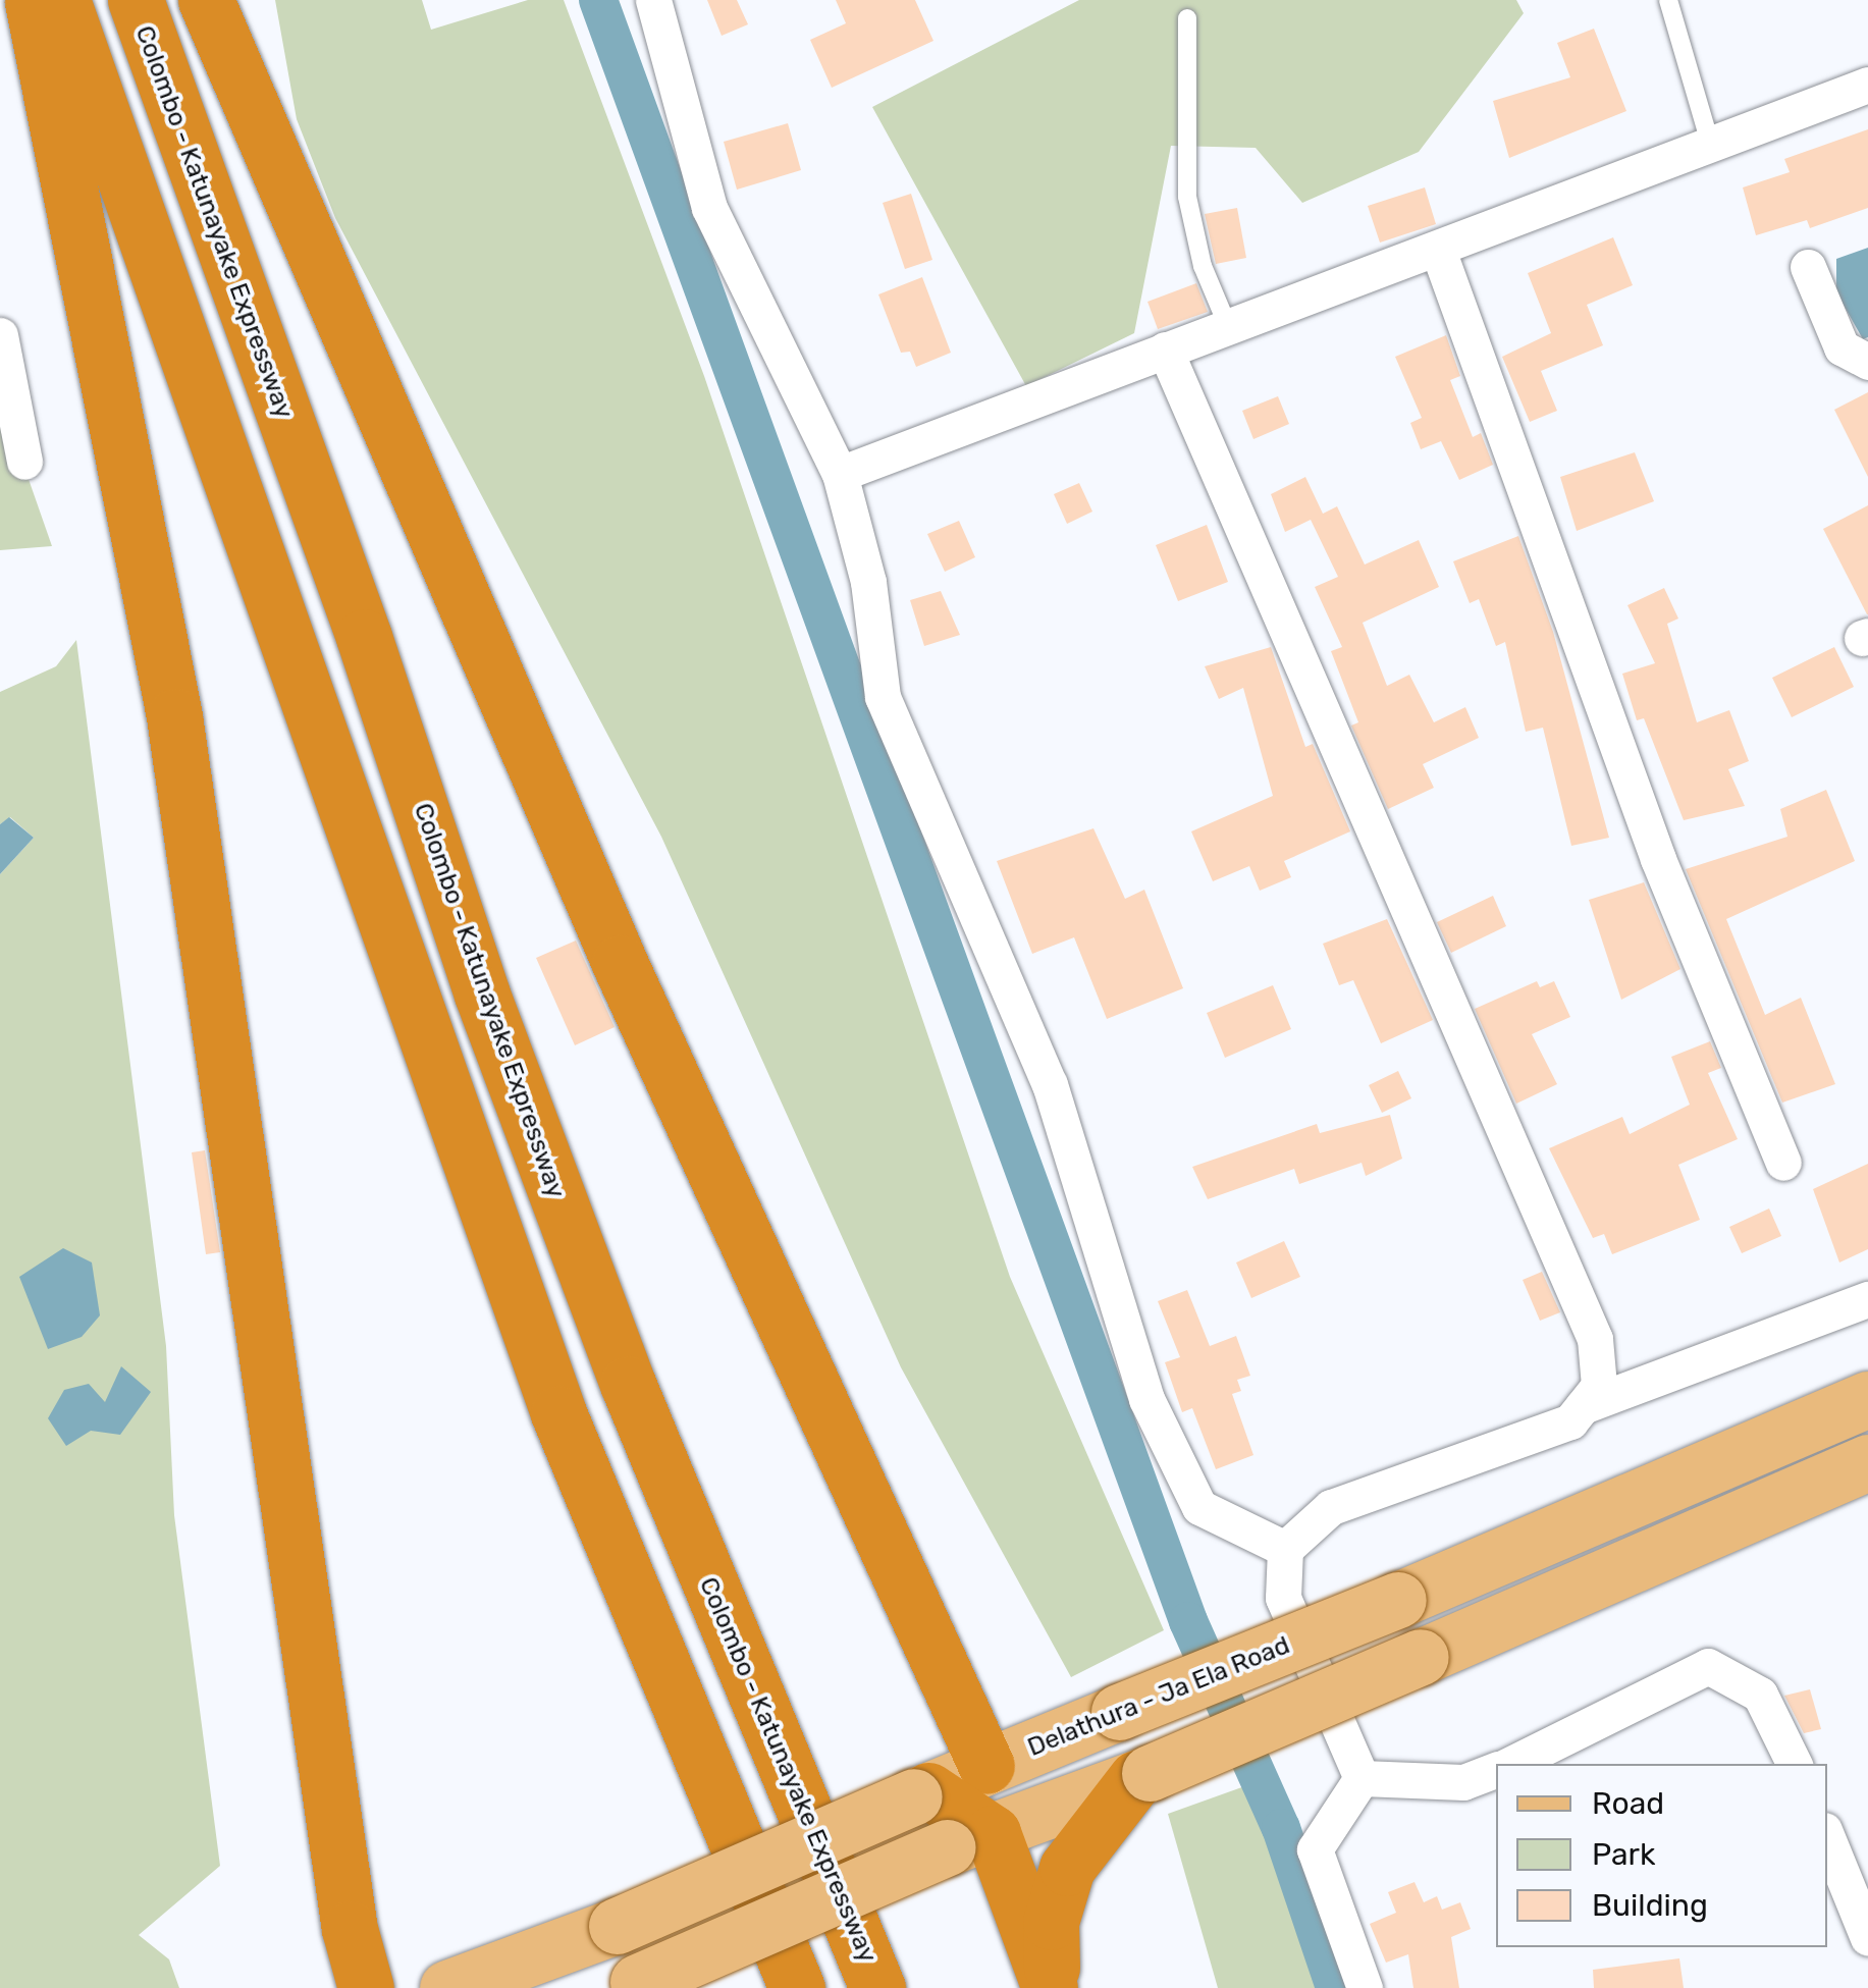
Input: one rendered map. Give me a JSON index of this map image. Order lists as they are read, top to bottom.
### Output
{
  "streets": {
    "highway": ["Colombo - Katunayake Expressway"],
    "main road": ["Delathura - Ja Ela Road"]
  },
  "legend": ["Road", "Park", "Building"]
}
